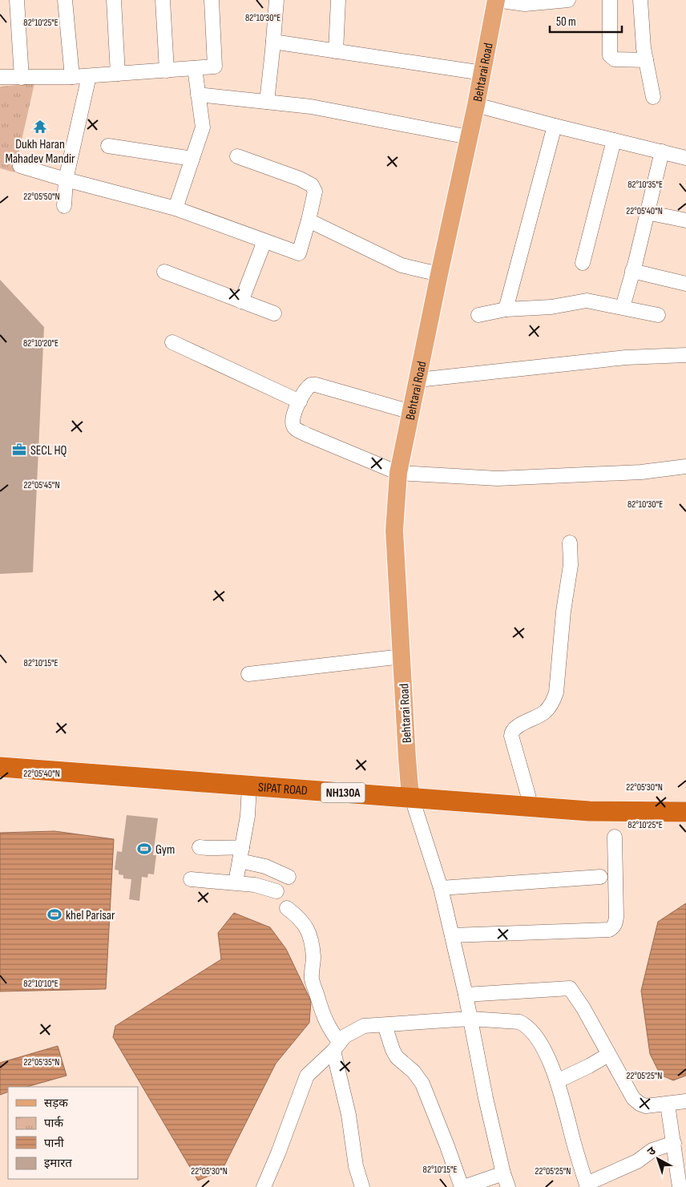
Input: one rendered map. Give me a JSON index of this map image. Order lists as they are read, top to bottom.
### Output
{
  "streets": {
    "highway": ["SIPAT ROAD", "NH130A"],
    "main road": ["Behtarai Road"]
  },
  "crossings": [
    ["Behtarai Road", "SIPAT ROAD"]
  ],
  "places": {
    "temple": ["Dukh Haran Mahadev Mandir"],
    "office": ["SECL HQ"],
    "sports": ["Gym", "khel Parisar"]
  },
  "legend": [
    "सड़क",
    "पार्क",
    "पानी",
    "इमारत"
  ],
  "scale_bar": "50 m",
  "north": "top left",
  "coordinates": [
    "82°10'30\"E",
    "82°10'25\"E",
    "82°10'35\"E",
    "22°05'50\"N",
    "22°05'40\"N",
    "82°10'20\"E",
    "22°05'45\"N",
    "82°10'15\"E",
    "22°05'30\"N",
    "82°10'10\"E",
    "22°05'35\"N",
    "22°05'25\"N"
  ]
}
